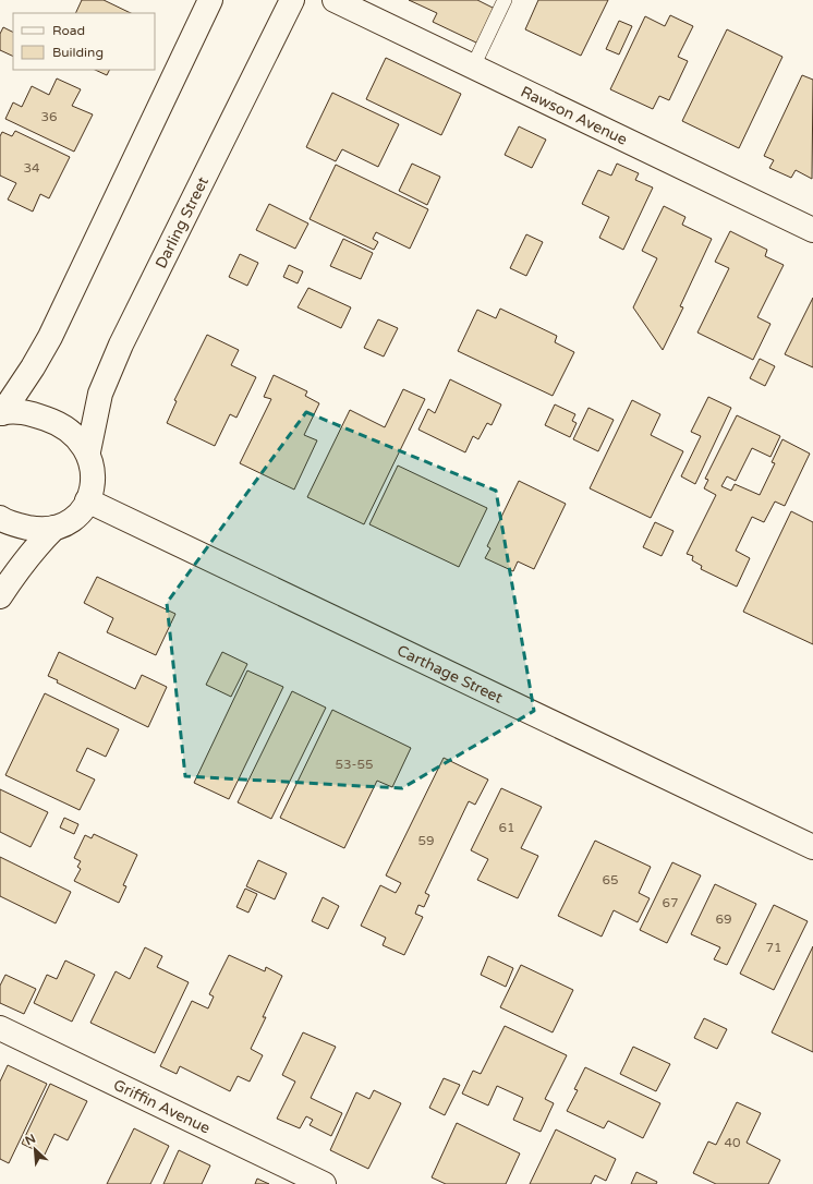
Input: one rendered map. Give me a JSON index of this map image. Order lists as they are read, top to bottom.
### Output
{
  "streets": {
    "street": [
      "Rawson Avenue",
      "Darling Street",
      "Carthage Street",
      "Griffin Avenue"
    ]
  },
  "house_numbers": [
    "36",
    "34",
    "53-55",
    "61",
    "59",
    "65",
    "67",
    "69",
    "71",
    "40"
  ],
  "legend": ["Road", "Building"],
  "north": "top left"
}
